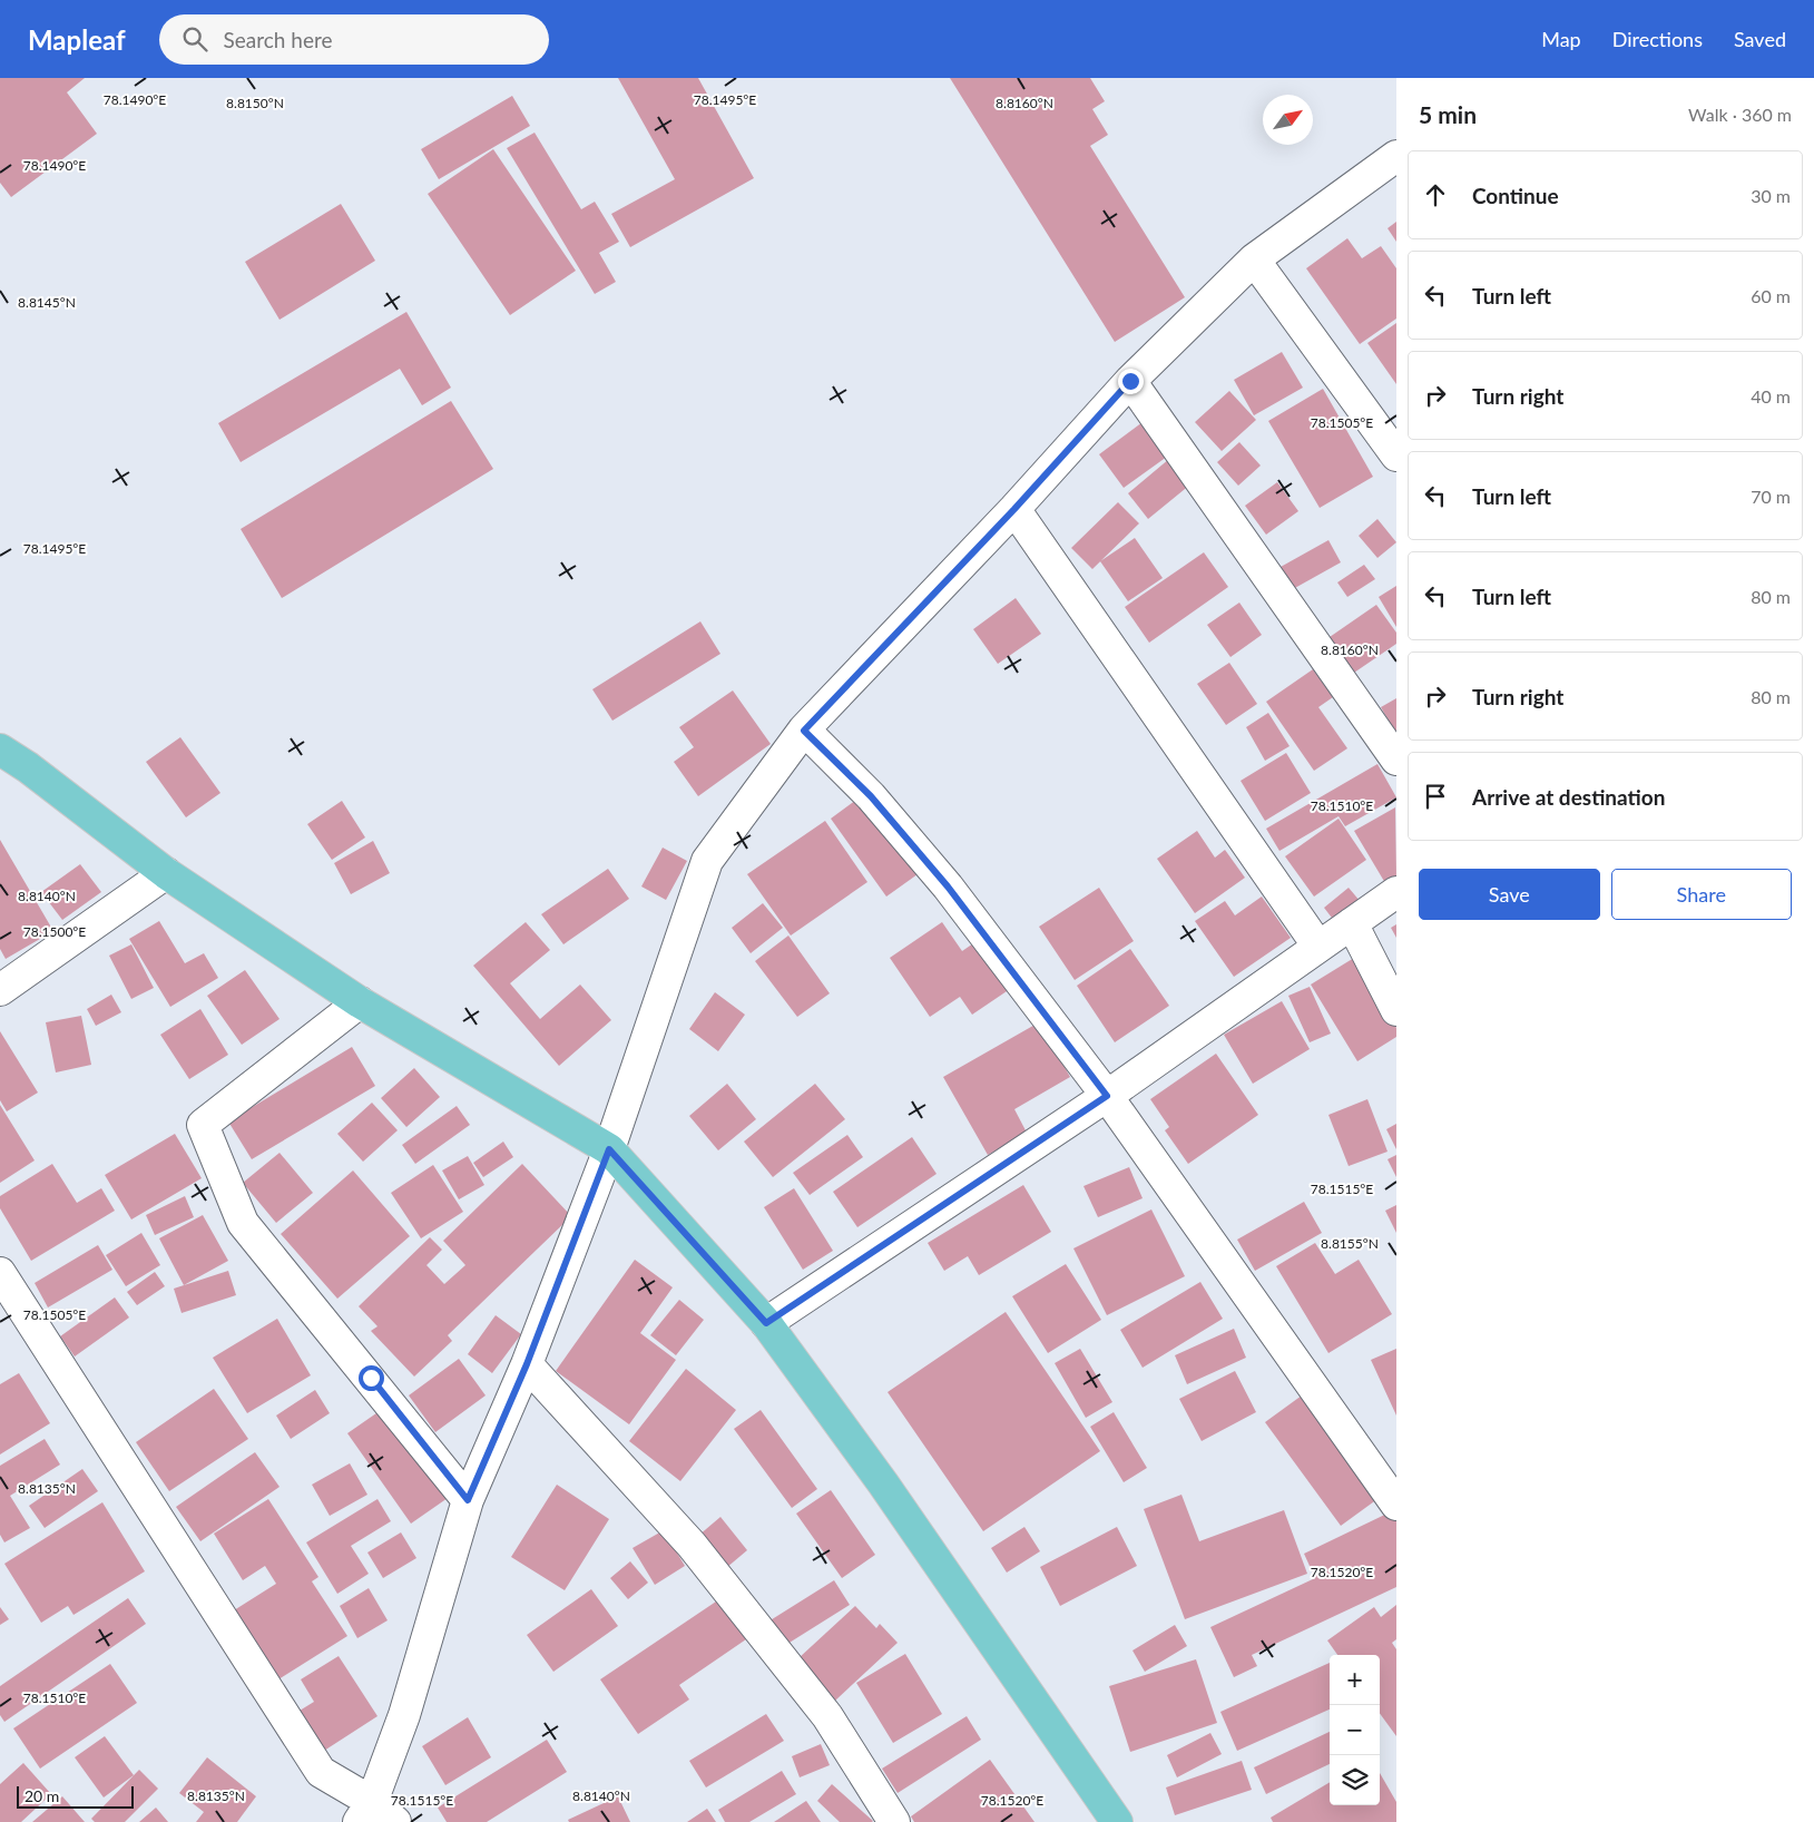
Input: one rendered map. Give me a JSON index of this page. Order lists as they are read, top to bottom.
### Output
{
  "scale_bar": "20 m",
  "north": "top right",
  "page": {
    "header": "Mapleaf",
    "search": "Search here",
    "nav": ["Map", "Directions", "Saved"],
    "heading": ["5 min", "Walk · 360 m"],
    "list": [
      ["Continue", "30 m"],
      ["Turn left", "60 m"],
      ["Turn right", "40 m"],
      ["Turn left", "70 m"],
      ["Turn left", "80 m"],
      ["Turn right", "80 m"],
      "Arrive at destination"
    ],
    "buttons": ["Save", "Share"],
    "map_buttons": ["+", "−"],
    "scale": "20 m"
  },
  "coordinates": [
    "78.1490°E",
    "78.1495°E",
    "8.8160°N",
    "8.8150°N",
    "8.8145°N",
    "78.1505°E",
    "78.1510°E",
    "8.8140°N",
    "78.1500°E",
    "78.1515°E",
    "8.8155°N",
    "8.8135°N",
    "78.1520°E"
  ]
}
